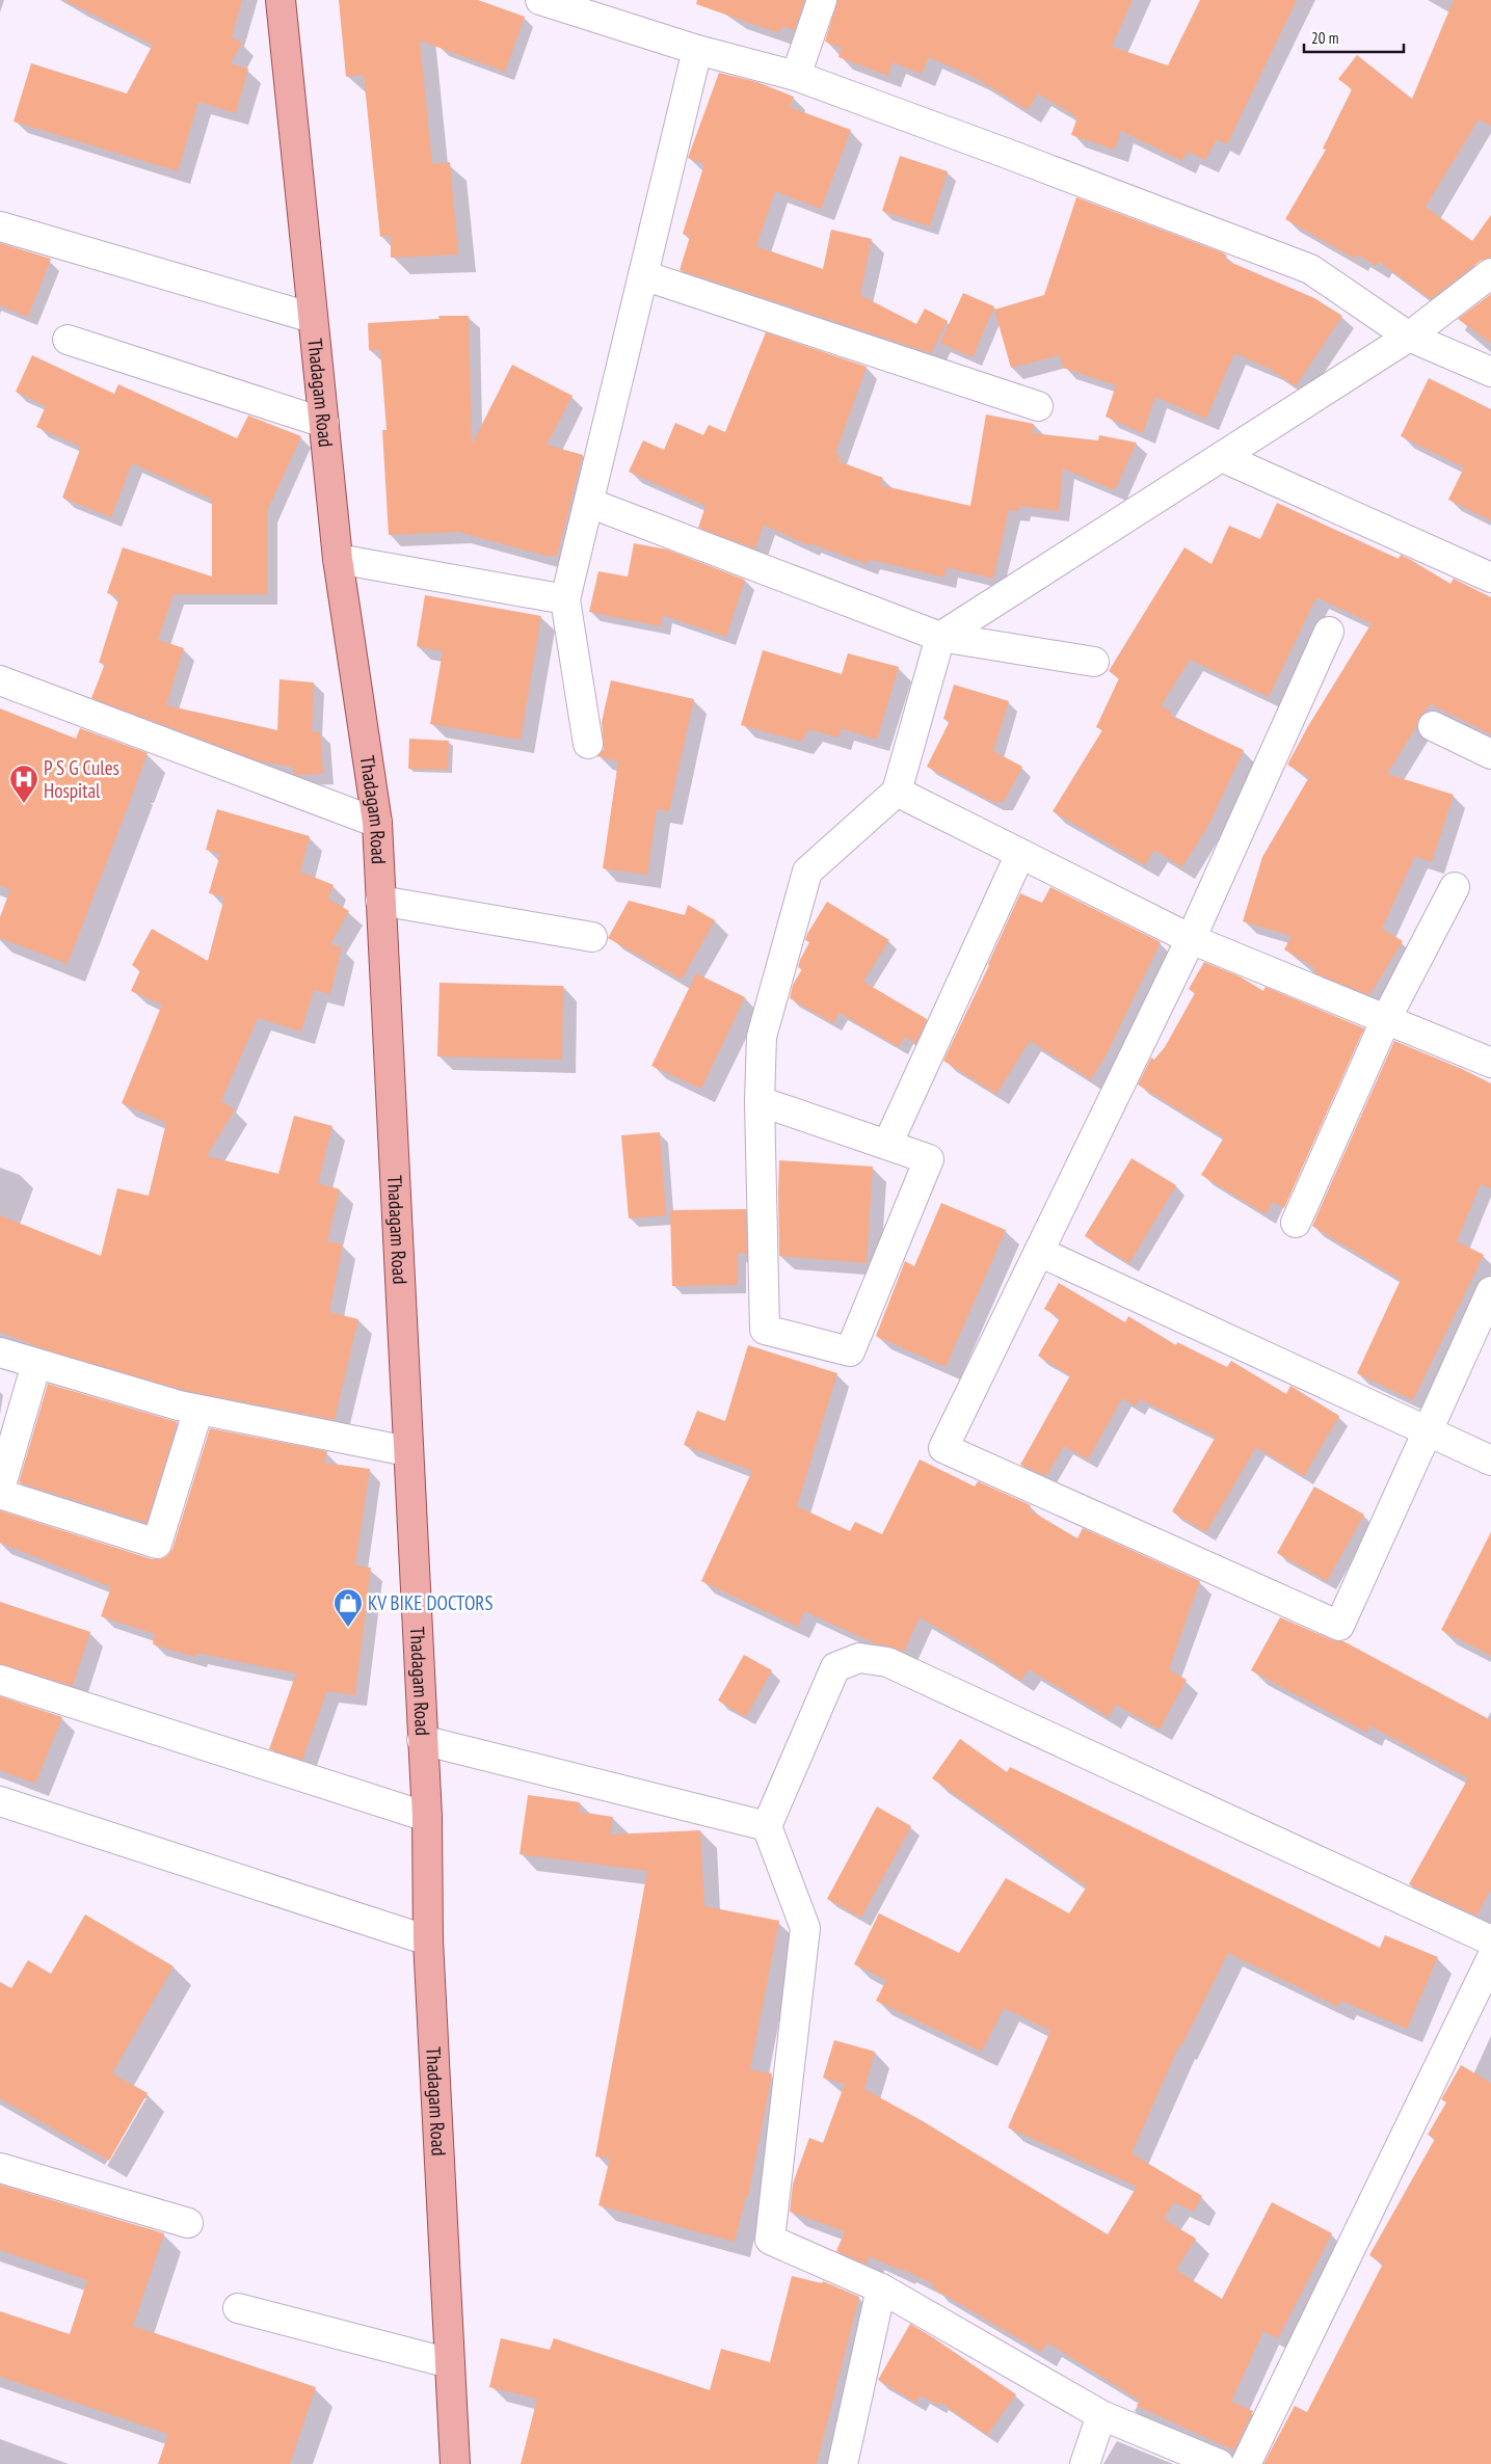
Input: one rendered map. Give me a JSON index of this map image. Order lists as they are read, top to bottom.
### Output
{
  "streets": {
    "main road": ["Thadagam Road"]
  },
  "places": {
    "hospital": ["P S G Cules Hospital"],
    "shop": ["KV BIKE DOCTORS"]
  },
  "scale_bar": "20 m"
}
